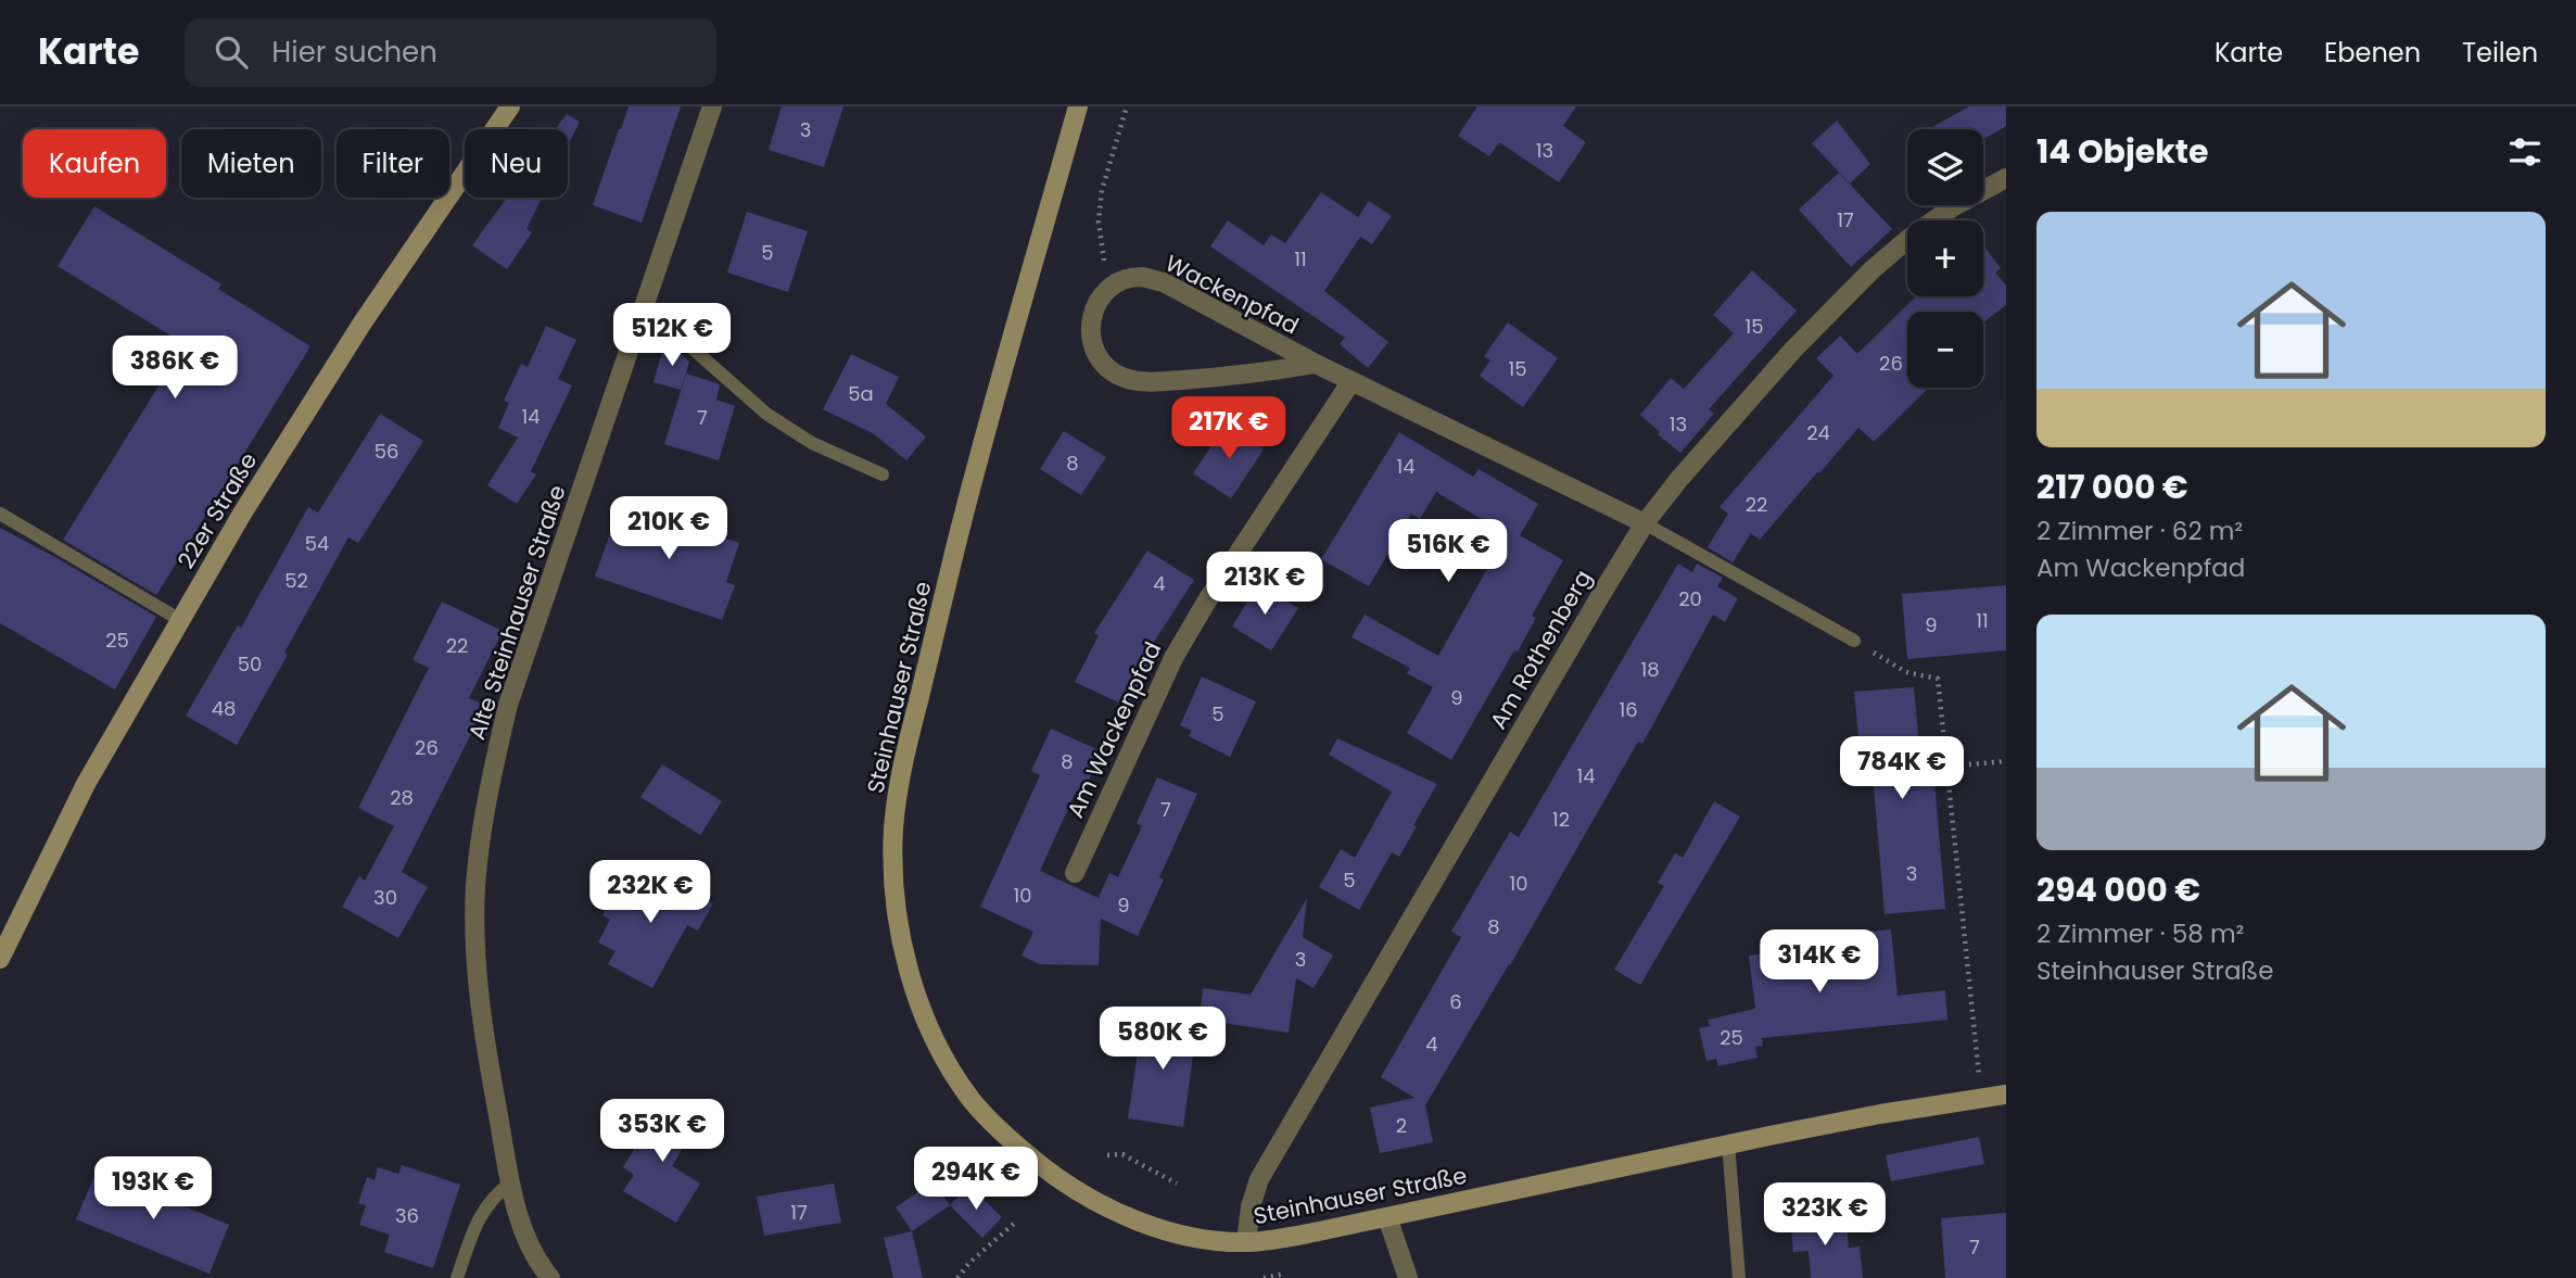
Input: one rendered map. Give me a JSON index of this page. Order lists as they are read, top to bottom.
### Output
{
  "streets": {
    "main road": ["22er Straße", "Steinhauser Straße"],
    "street": [
      "Wackenpfad",
      "Alte Steinhauser Straße",
      "Am Rothenberg",
      "Am Wackenpfad"
    ]
  },
  "crossings": [
    ["Wackenpfad", "Am Rothenberg"],
    ["Wackenpfad", "Am Wackenpfad"],
    ["Am Rothenberg", "Steinhauser Straße"]
  ],
  "house_numbers": [
    "3",
    "13",
    "17",
    "5",
    "11",
    "15",
    "26",
    "15",
    "5a",
    "14",
    "7",
    "13",
    "24",
    "56",
    "8",
    "14",
    "22",
    "54",
    "52",
    "4",
    "20",
    "11",
    "9",
    "25",
    "22",
    "50",
    "18",
    "9",
    "48",
    "16",
    "5",
    "26",
    "8",
    "14",
    "28",
    "7",
    "12",
    "3",
    "5",
    "10",
    "10",
    "30",
    "9",
    "8",
    "3",
    "6",
    "25",
    "4",
    "2",
    "17",
    "36",
    "7"
  ],
  "page": {
    "header": "Karte",
    "search": "Hier suchen",
    "nav": ["Karte", "Ebenen", "Teilen"],
    "heading": "14 Objekte",
    "map_buttons": ["+", "−"],
    "chip": [
      "Kaufen",
      "Mieten",
      "Filter",
      "Neu"
    ],
    "list": [
      {
        "name": "217 000 €",
        "note": "2 Zimmer · 62 m² · Am Wackenpfad"
      },
      {
        "name": "294 000 €",
        "note": "2 Zimmer · 58 m² · Steinhauser Straße"
      }
    ],
    "price": [
      "512K €",
      "386K €",
      "217K €",
      "210K €",
      "516K €",
      "213K €",
      "784K €",
      "232K €",
      "314K €",
      "580K €",
      "353K €",
      "294K €",
      "193K €",
      "323K €"
    ]
  }
}
